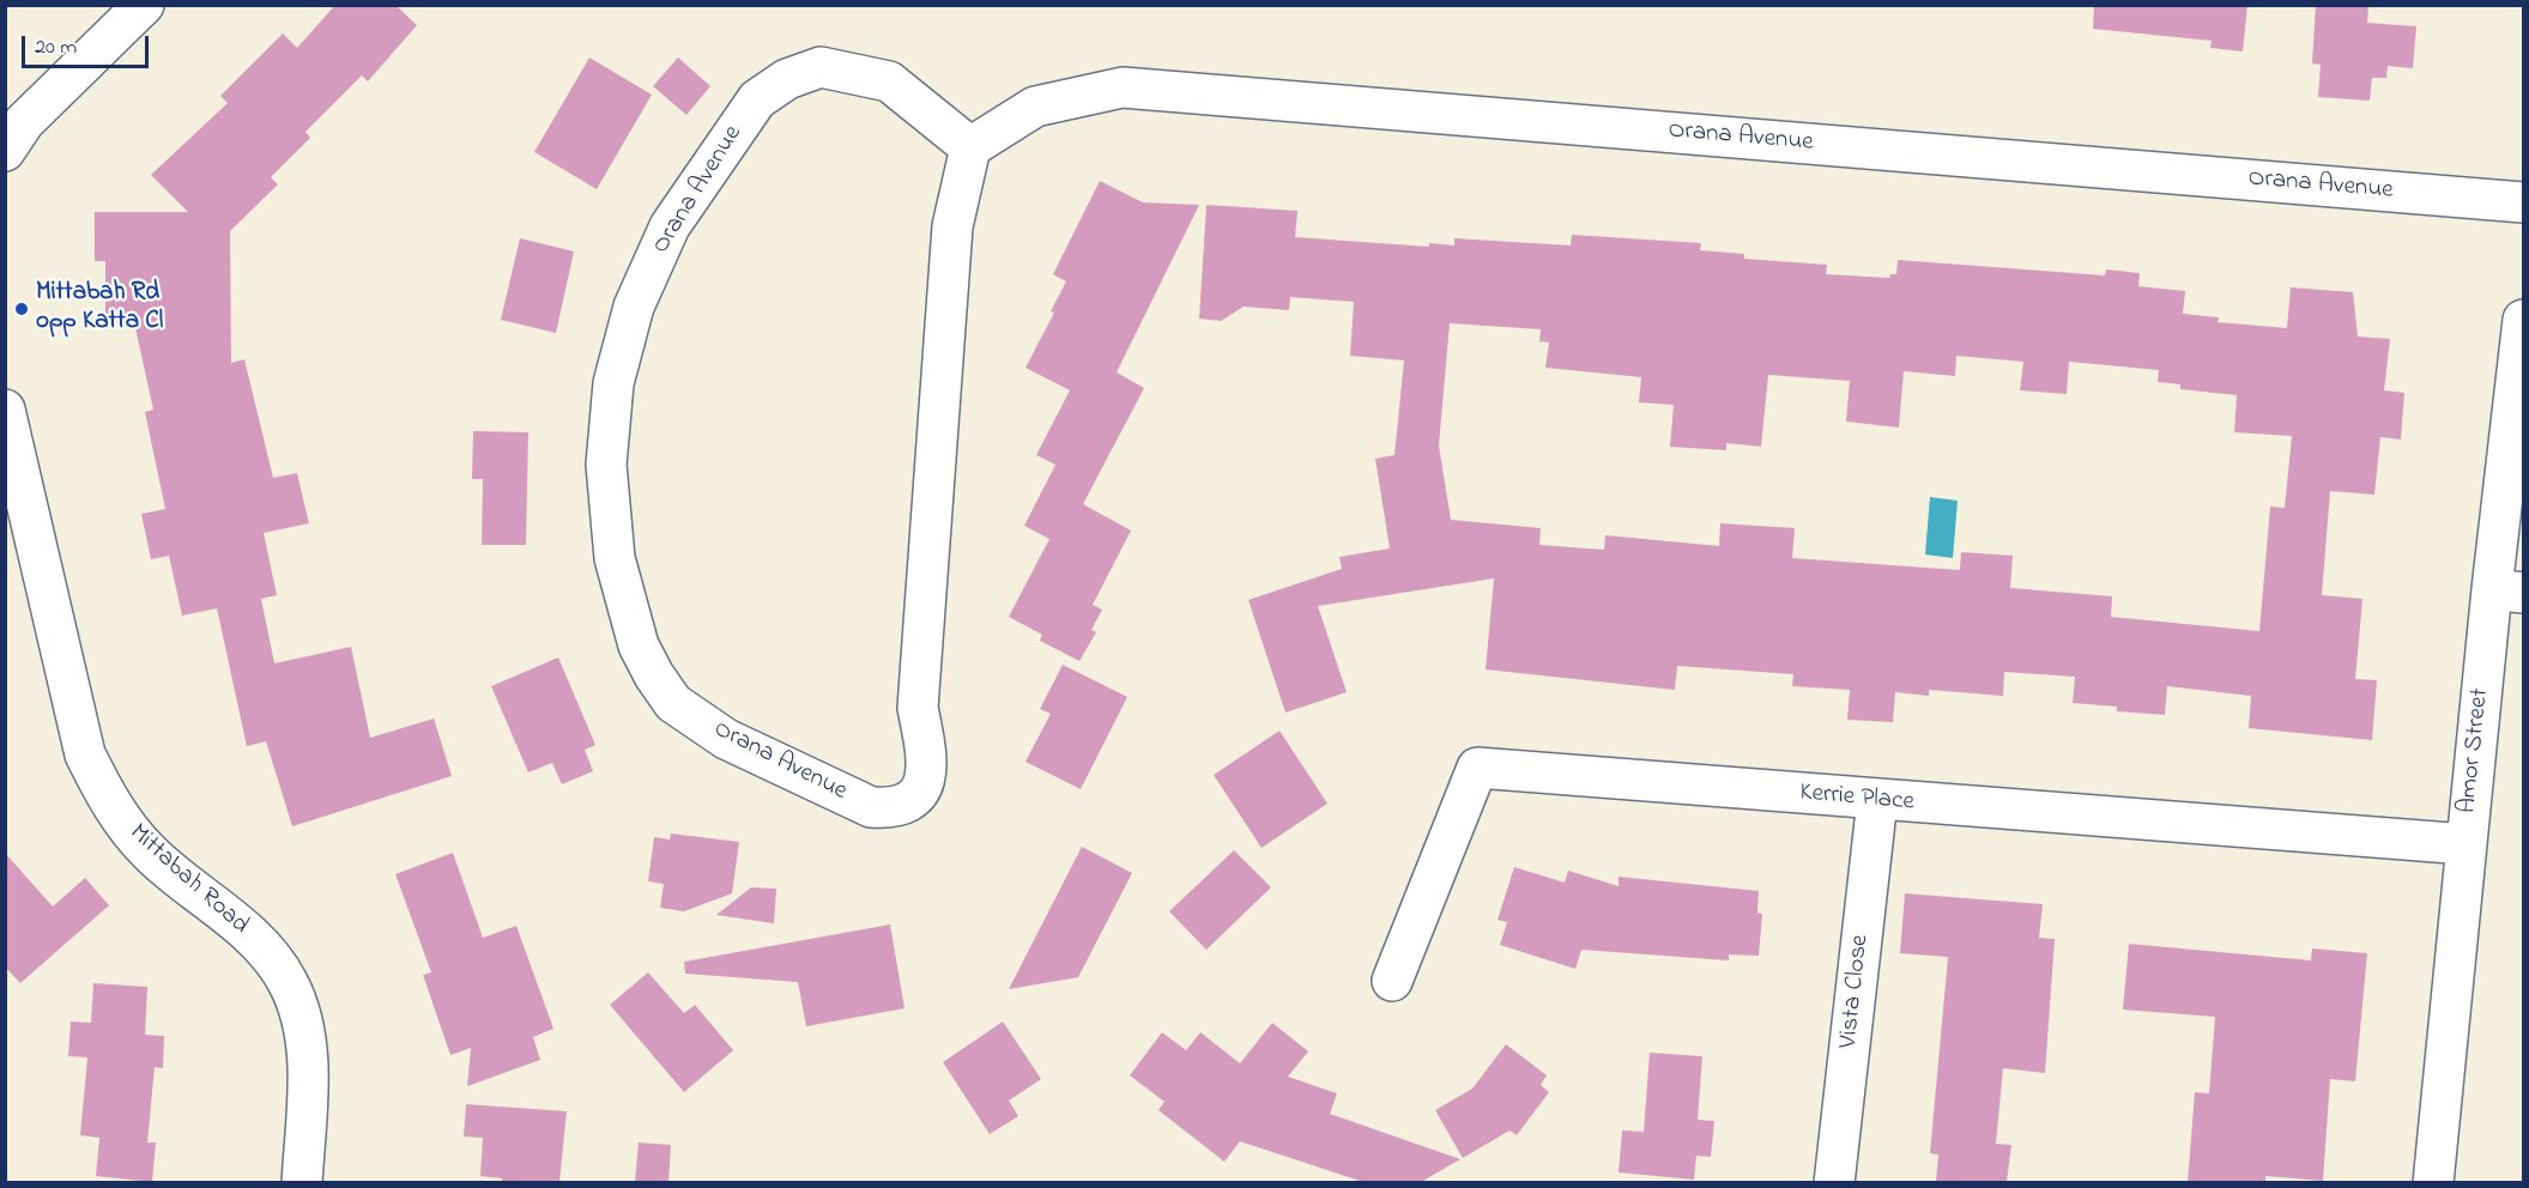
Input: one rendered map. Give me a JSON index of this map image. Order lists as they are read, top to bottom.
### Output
{
  "streets": {
    "street": [
      "Orana Avenue",
      "Amor Street",
      "Kerrie Place",
      "Mittabah Road",
      "Vista Close"
    ]
  },
  "crossings": [
    ["Amor Street", "Kerrie Place"],
    ["Kerrie Place", "Vista Close"]
  ],
  "places": ["Mittabah Rd opp Katta Cl"],
  "scale_bar": "20 m"
}
